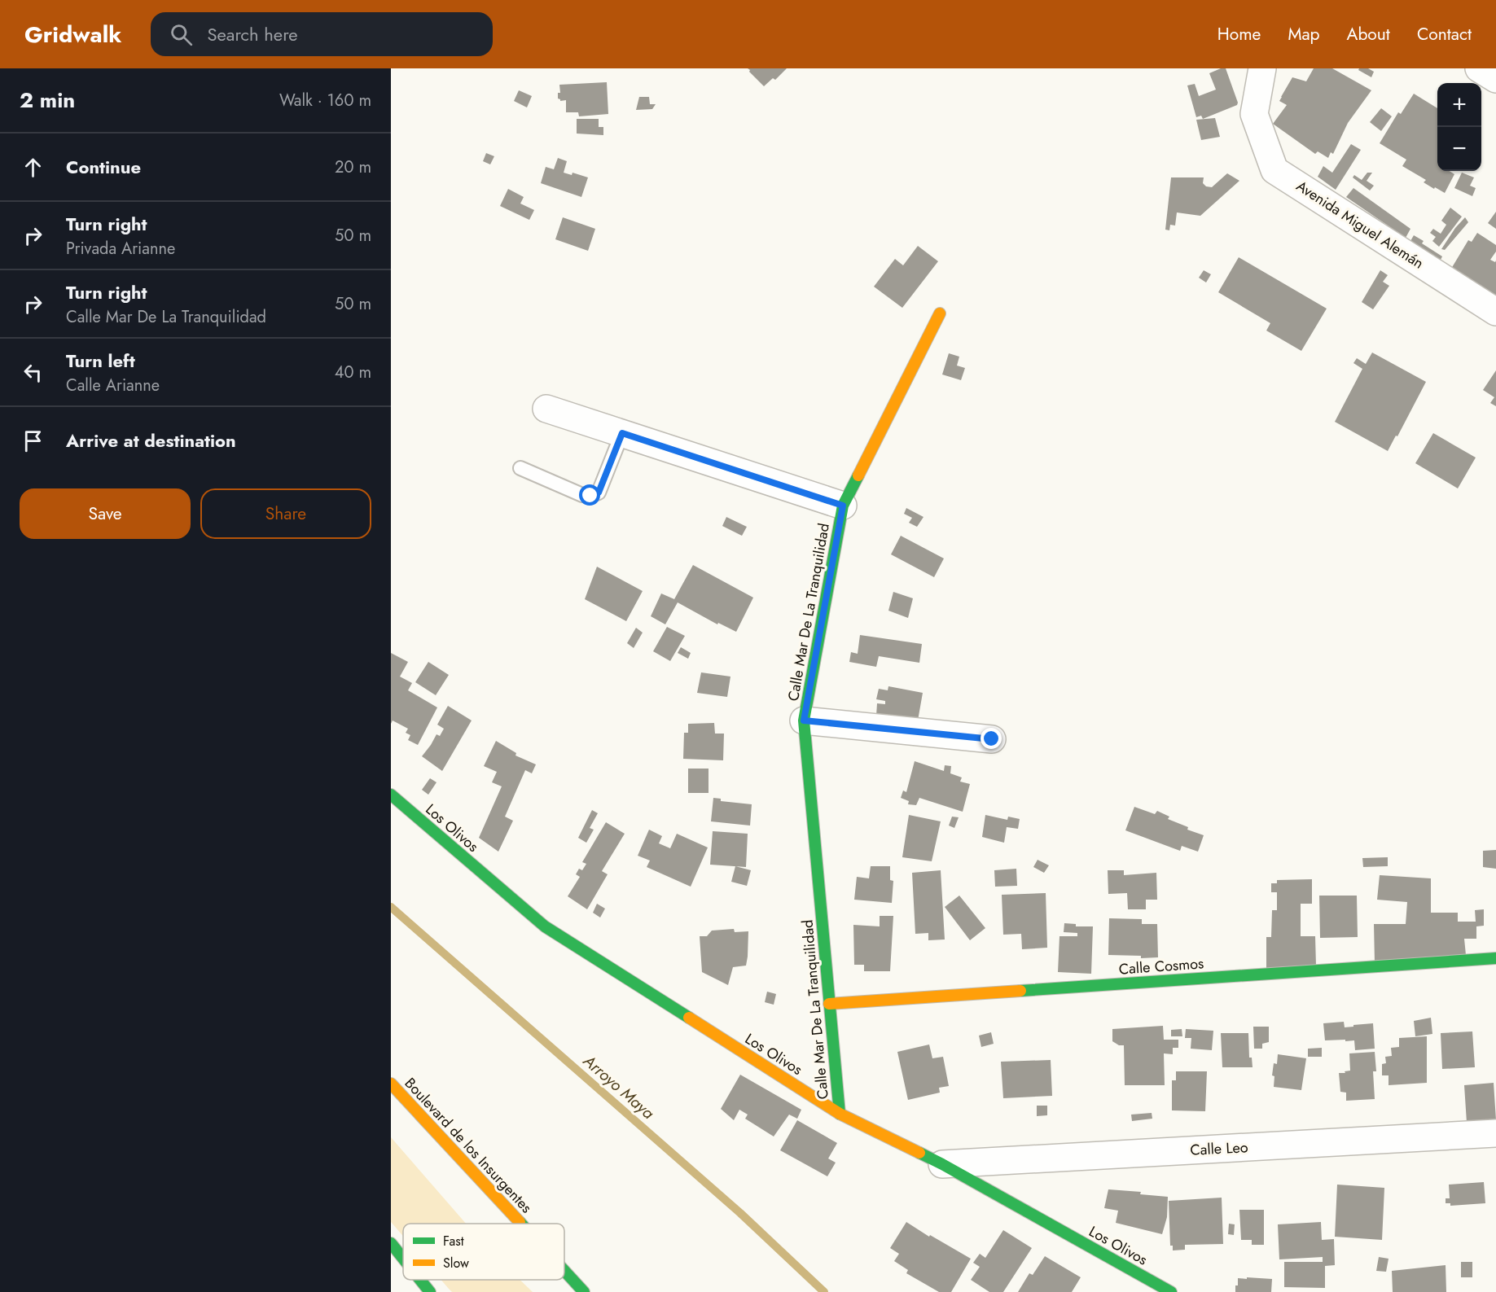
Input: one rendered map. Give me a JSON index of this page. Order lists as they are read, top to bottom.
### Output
{
  "streets": {
    "main road": [
      "Calle Mar De La Tranquilidad",
      "Los Olivos",
      "Calle Cosmos",
      "Boulevard de los Insurgentes"
    ],
    "street": ["Avenida Miguel Alemán", "Calle Leo"]
  },
  "crossings": [
    ["Calle Mar De La Tranquilidad", "Los Olivos"],
    ["Calle Mar De La Tranquilidad", "Calle Cosmos"],
    ["Los Olivos", "Calle Leo"]
  ],
  "water": ["Arroyo Maya"],
  "legend": ["Fast", "Slow"],
  "page": {
    "header": "Gridwalk",
    "search": "Search here",
    "nav": [
      "Home",
      "Map",
      "About",
      "Contact"
    ],
    "heading": ["2 min", "Walk · 160 m"],
    "map_buttons": ["+", "−"],
    "list": [
      ["Continue", "20 m"],
      ["Turn right", "Privada Arianne", "50 m"],
      ["Turn right", "Calle Mar De La Tranquilidad", "50 m"],
      ["Turn left", "Calle Arianne", "40 m"],
      "Arrive at destination"
    ],
    "buttons": ["Save", "Share"]
  }
}
